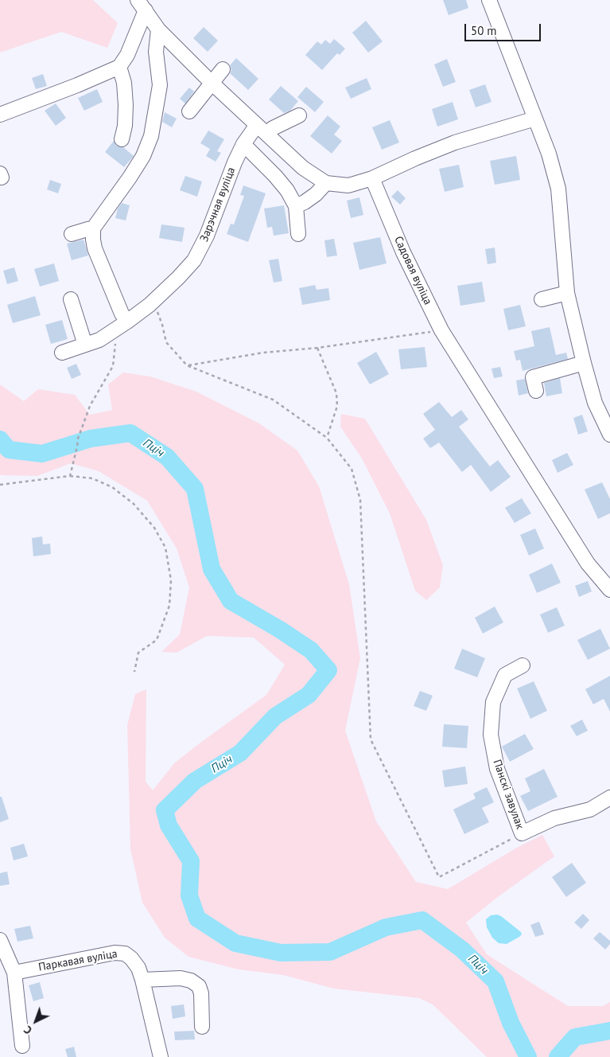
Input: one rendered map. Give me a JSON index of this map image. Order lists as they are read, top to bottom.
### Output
{
  "streets": {
    "street": [
      "Зарэчная вуліца",
      "Садовая вуліца",
      "Панскі завулак",
      "Паркавая вуліца"
    ]
  },
  "water": ["Пціч"],
  "scale_bar": "50 m",
  "north": "bottom left"
}
